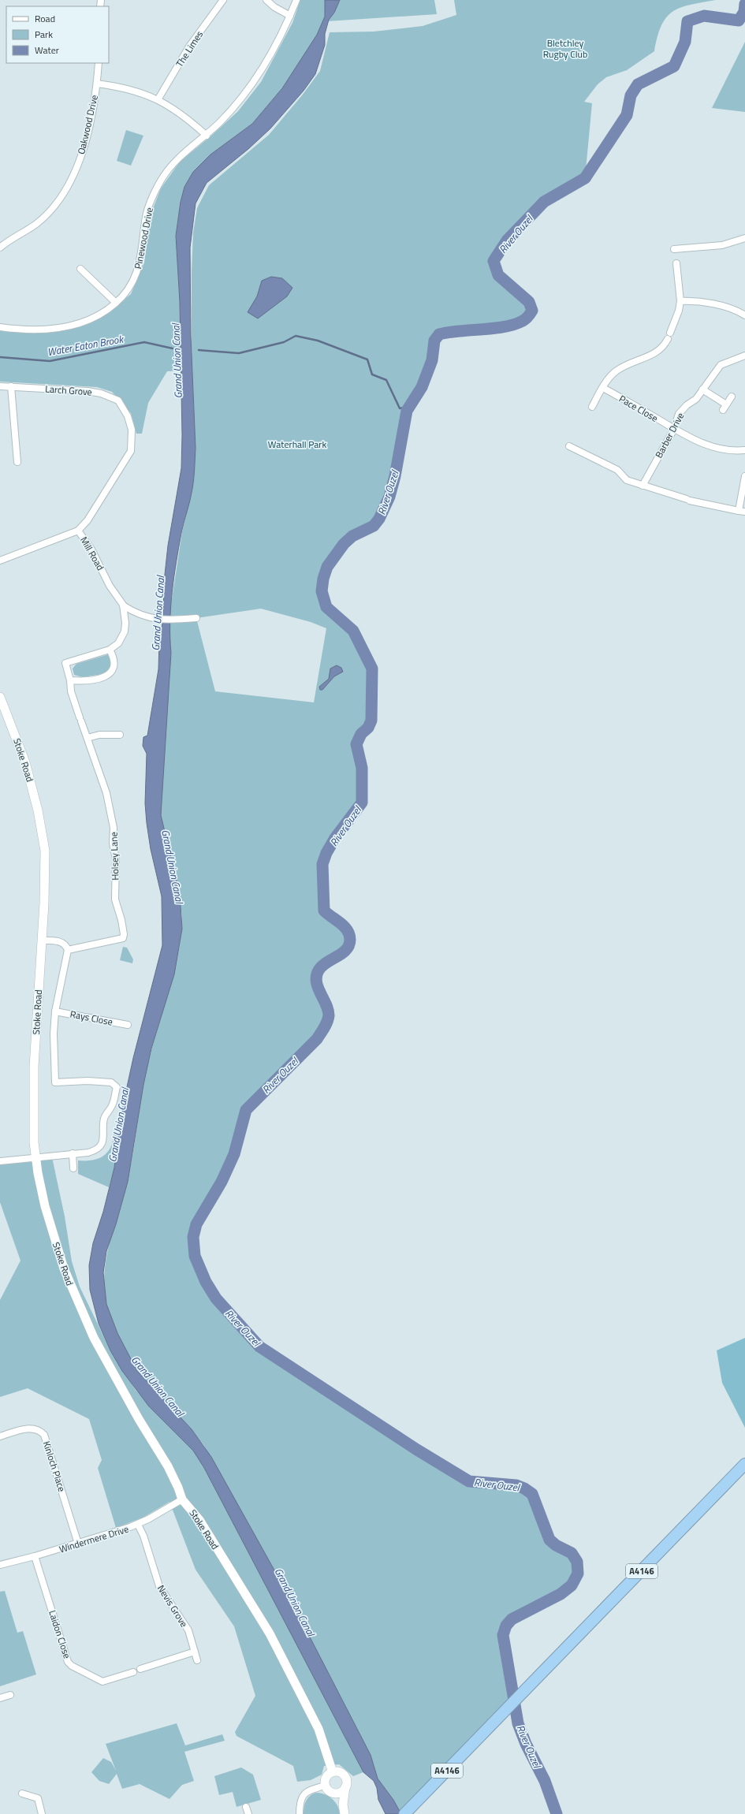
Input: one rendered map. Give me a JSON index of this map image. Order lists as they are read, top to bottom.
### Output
{
  "streets": {
    "highway": ["A4146"],
    "street": [
      "The Limes",
      "Oakwood Drive",
      "Pinewood Drive",
      "Larch Grove",
      "Pace Close",
      "Barber Drive",
      "Mill Road",
      "Stoke Road",
      "Holsey Lane",
      "Rays Close",
      "Kinloch Place",
      "Windermere Drive",
      "Nevis Grove",
      "Laidon Close"
    ]
  },
  "crossings": [
    ["Larch Grove", "Mill Road"],
    ["Pace Close", "Barber Drive"],
    ["Mill Road", "Holsey Lane"],
    ["Stoke Road", "Windermere Drive"],
    ["Kinloch Place", "Windermere Drive"],
    ["Windermere Drive", "Nevis Grove"],
    ["Windermere Drive", "Laidon Close"]
  ],
  "water": ["River Ouzel", "Water Eaton Brook", "Grand Union Canal"],
  "parks": ["Bletchley Rugby Club", "Waterhall Park"],
  "legend": ["Road", "Park", "Water"]
}
